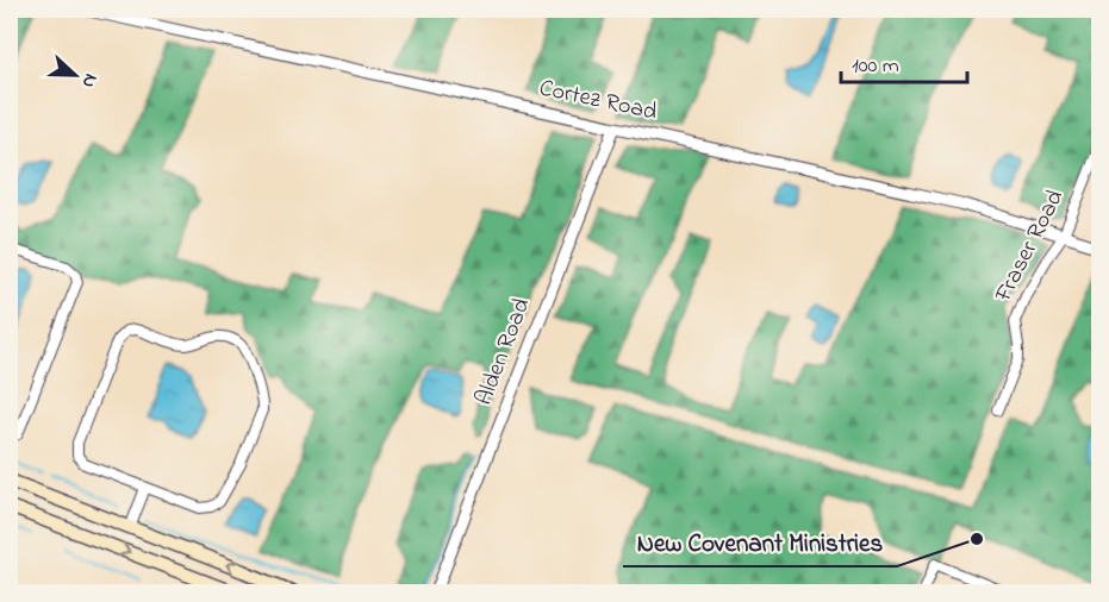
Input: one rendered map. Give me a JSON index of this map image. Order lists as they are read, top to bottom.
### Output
{
  "streets": {
    "street": ["Cortez Road", "Fraser Road", "Alden Road"]
  },
  "crossings": [
    ["Cortez Road", "Fraser Road"],
    ["Cortez Road", "Alden Road"]
  ],
  "places": ["New Covenant Ministries"],
  "scale_bar": "100 m",
  "north": "right"
}
